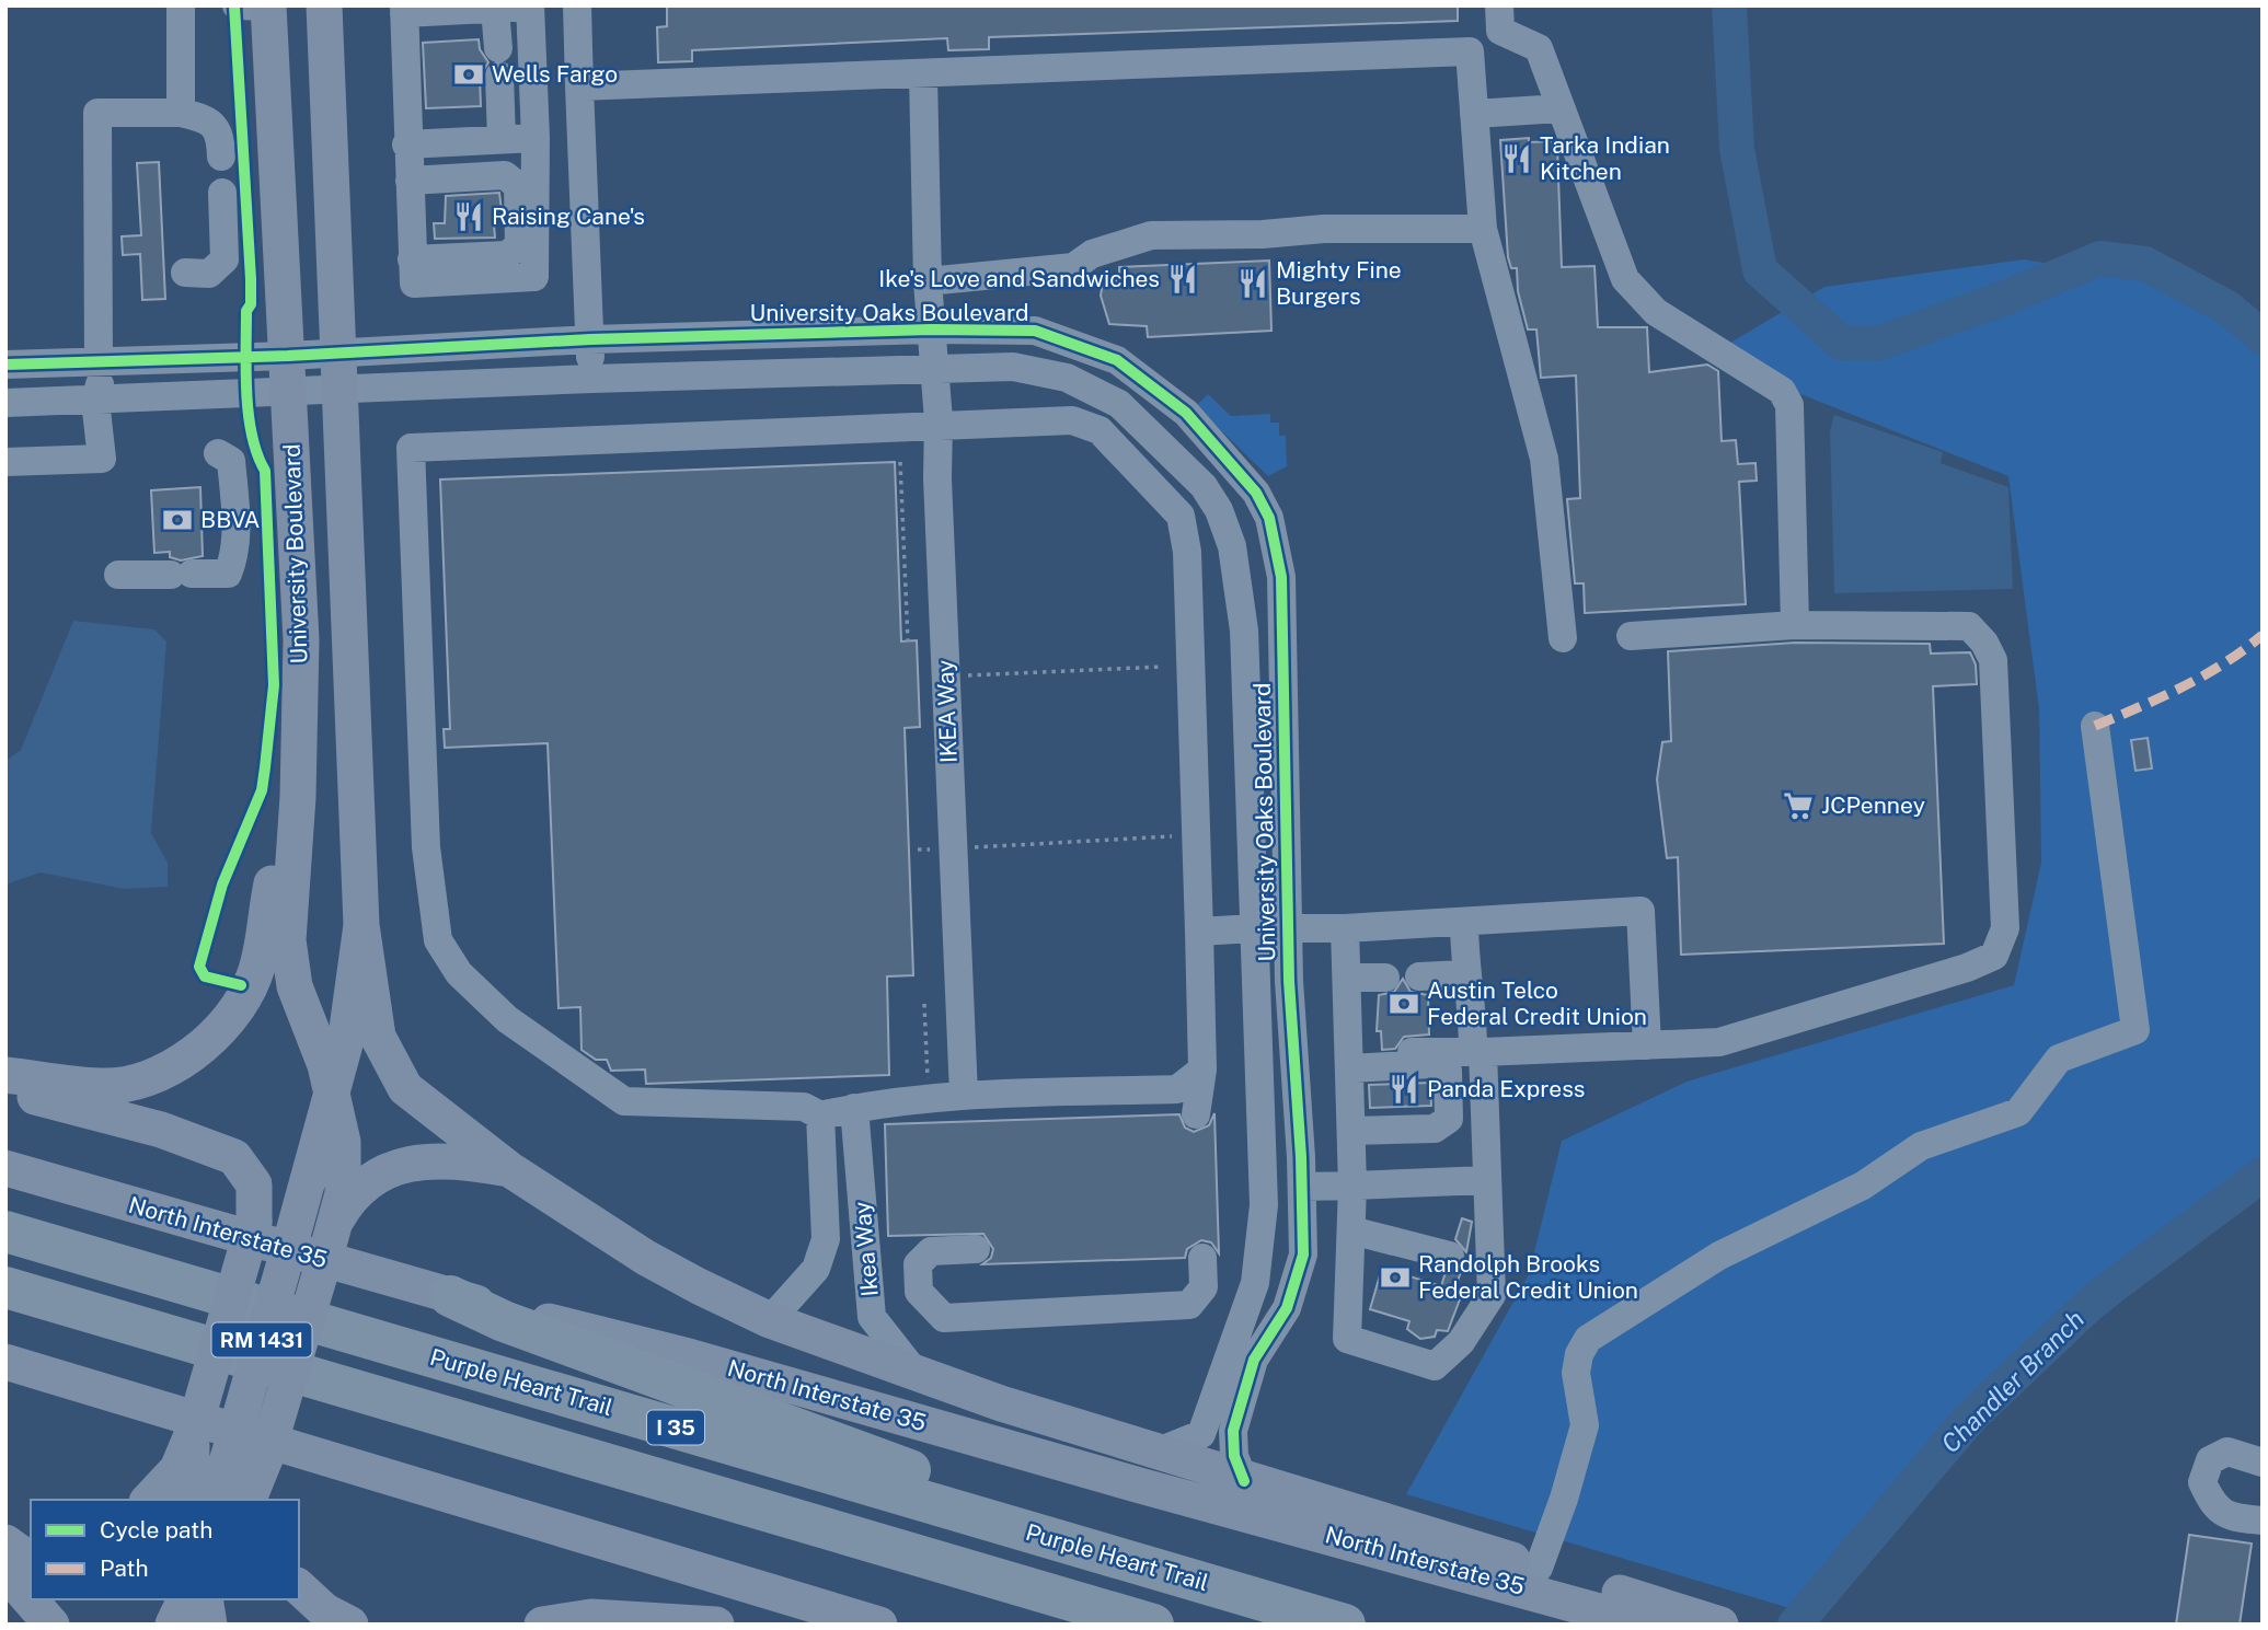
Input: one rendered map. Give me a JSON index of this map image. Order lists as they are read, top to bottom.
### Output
{
  "streets": {
    "highway": ["Purple Heart Trail", "I 35"],
    "main road": ["University Boulevard", "North Interstate 35", "RM 1431"],
    "street": ["University Oaks Boulevard", "IKEA Way", "Ikea Way"]
  },
  "crossings": [
    ["University Oaks Boulevard", "University Boulevard"],
    ["University Oaks Boulevard", "IKEA Way"],
    ["University Boulevard", "RM 1431"]
  ],
  "water": ["Chandler Branch"],
  "places": {
    "bank": [
      "Wells Fargo",
      "BBVA",
      "Austin Telco Federal Credit Union",
      "Randolph Brooks Federal Credit Union"
    ],
    "restaurant": [
      "Tarka Indian Kitchen",
      "Raising Cane's",
      "Ike's Love and Sandwiches",
      "Mighty Fine Burgers",
      "Panda Express"
    ],
    "supermarket": ["JCPenney"]
  },
  "legend": ["Cycle path", "Path"]
}
